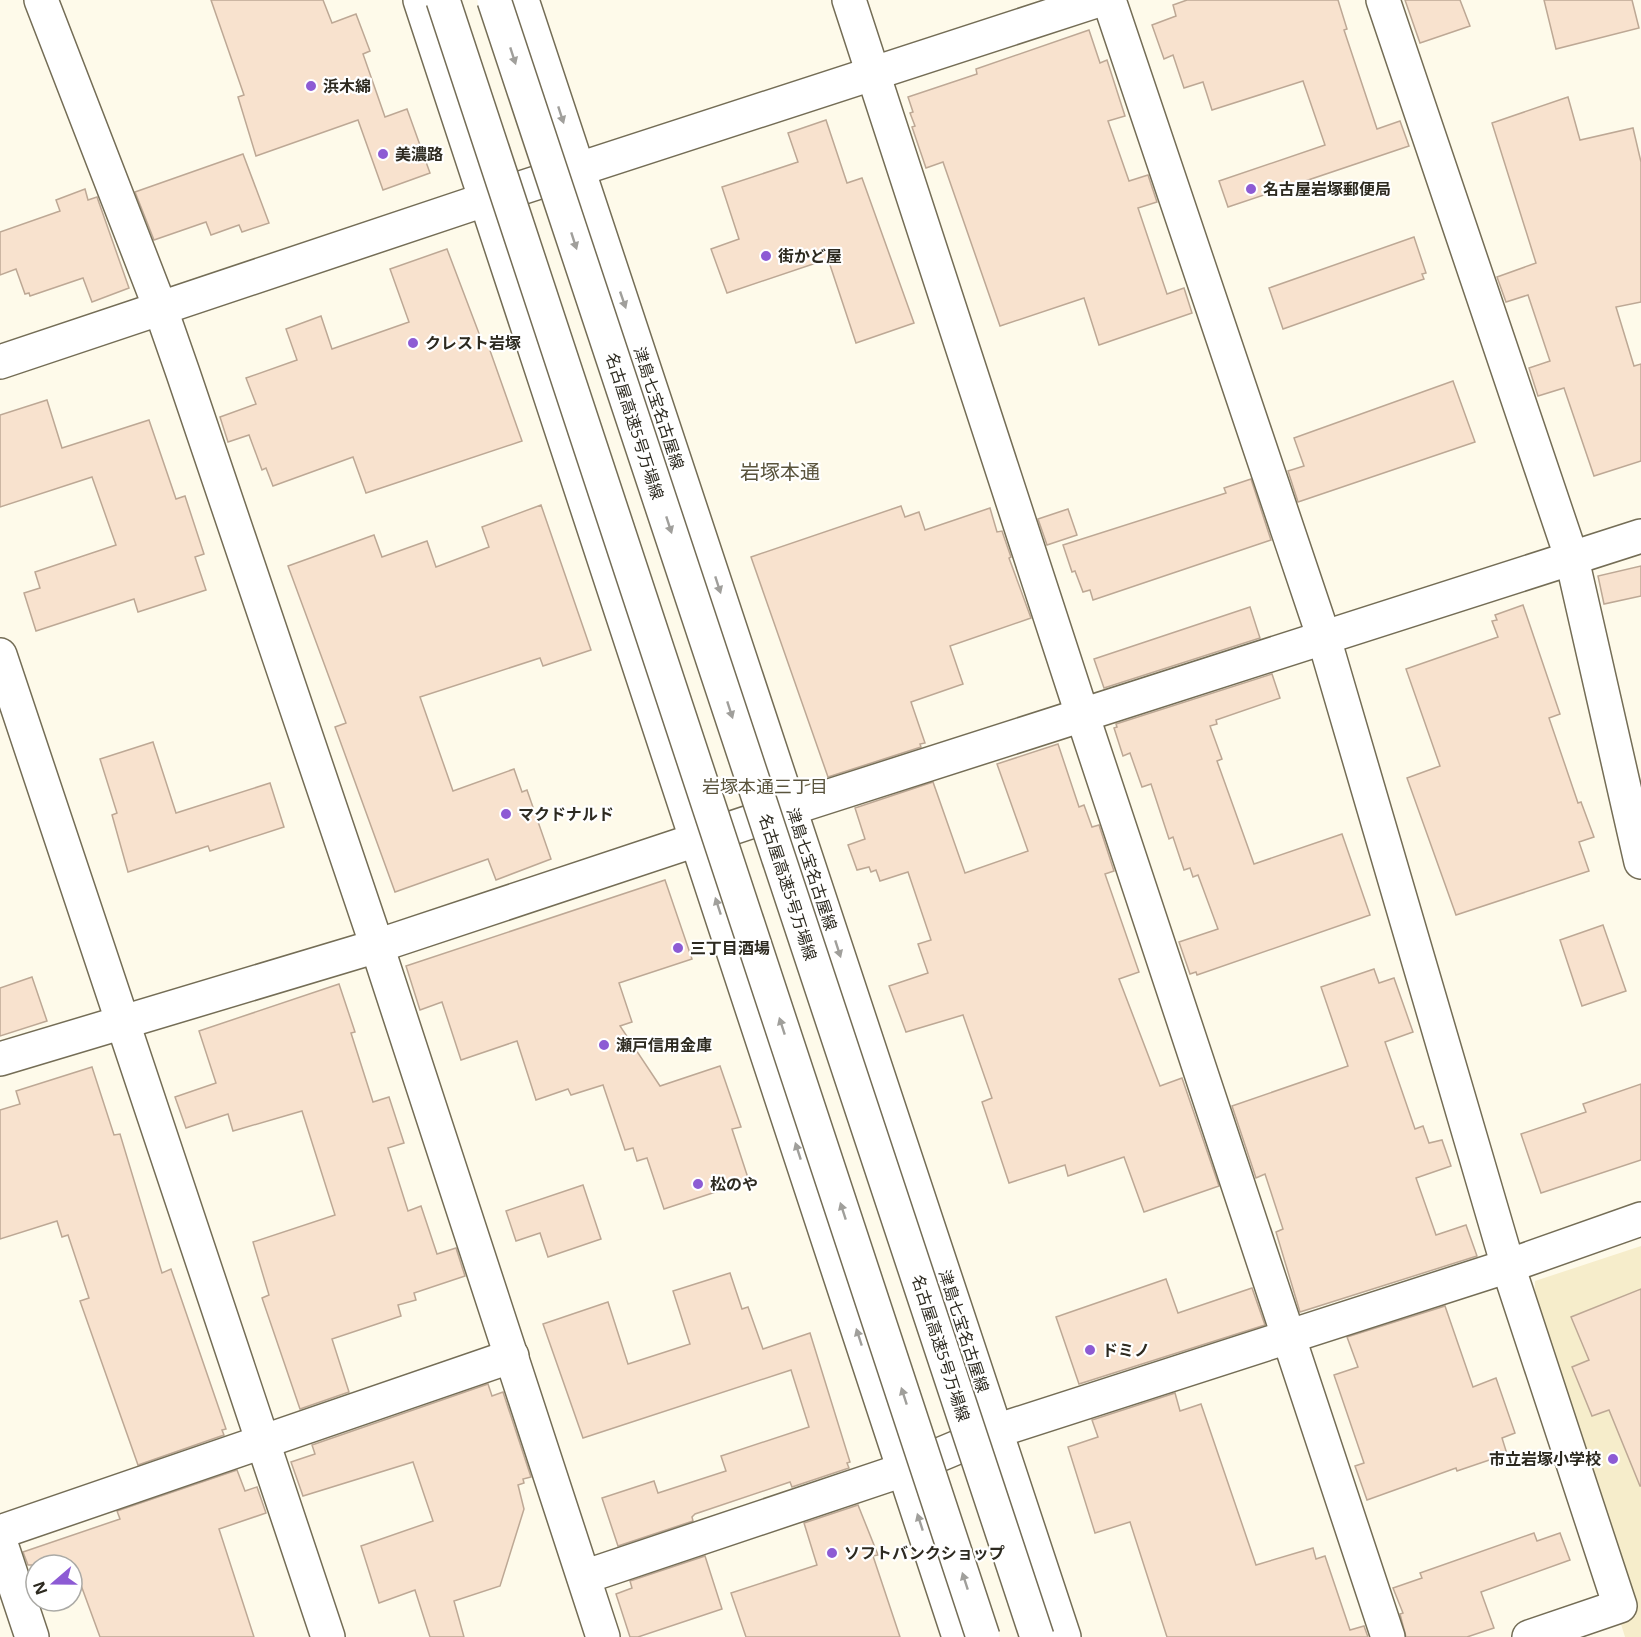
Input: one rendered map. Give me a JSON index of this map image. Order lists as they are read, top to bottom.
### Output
{
  "streets": {
    "main road": ["津島七宝名古屋線", "名古屋高速5号万場線"]
  },
  "districts": ["岩塚本通", "岩塚本通三丁目"],
  "places": [
    "浜木綿",
    "美濃路",
    "名古屋岩塚郵便局",
    "街かど屋",
    "クレスト岩塚",
    "マクドナルド",
    "三丁目酒場",
    "瀬戸信用金庫",
    "松のや",
    "ドミノ",
    "市立岩塚小学校",
    "ソフトバンクショップ"
  ],
  "north": "left"
}
